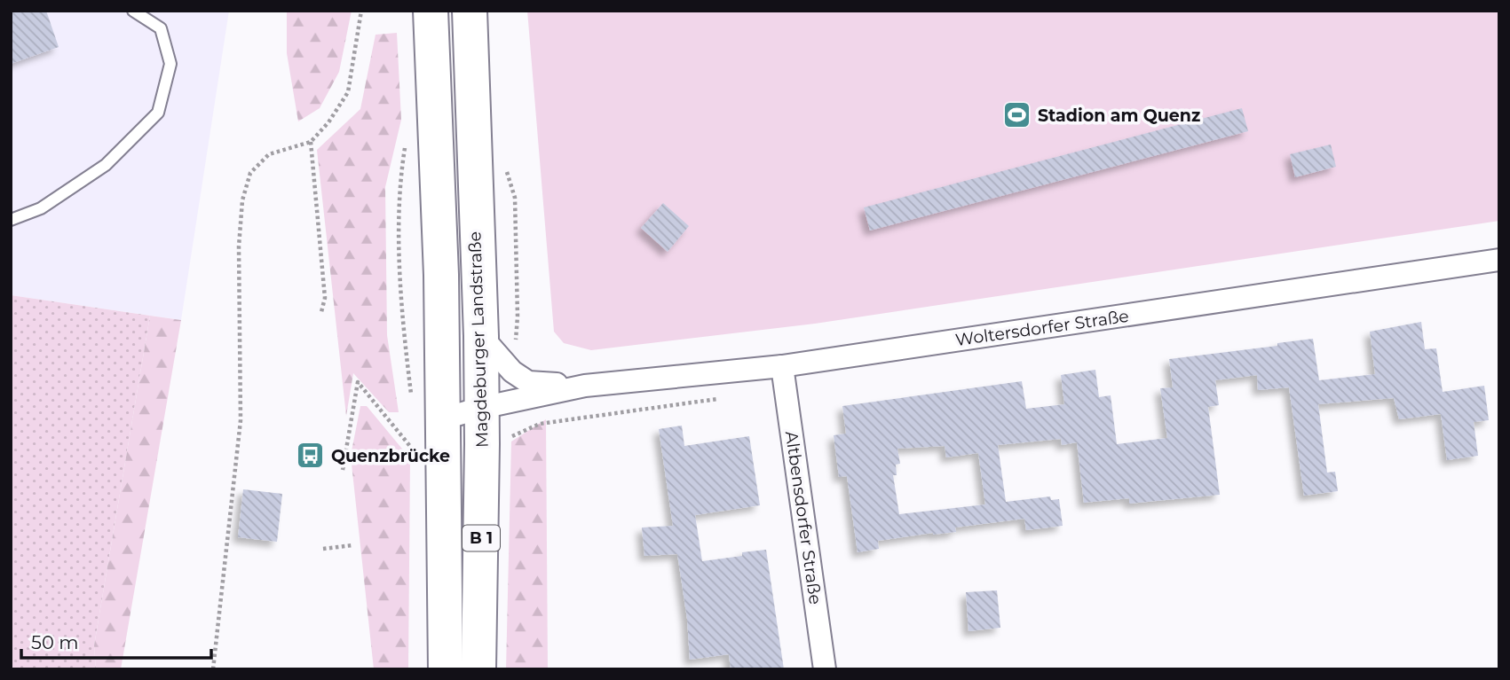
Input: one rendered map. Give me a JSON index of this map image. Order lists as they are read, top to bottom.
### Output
{
  "streets": {
    "main road": ["Magdeburger Landstraße", "B 1"],
    "street": ["Woltersdorfer Straße", "Altbensdorfer Straße"]
  },
  "crossings": [
    ["Woltersdorfer Straße", "Magdeburger Landstraße"],
    ["Woltersdorfer Straße", "Altbensdorfer Straße"]
  ],
  "places": {
    "sports": ["Stadion am Quenz"],
    "bus stop": ["Quenzbrücke"]
  },
  "scale_bar": "50 m"
}
